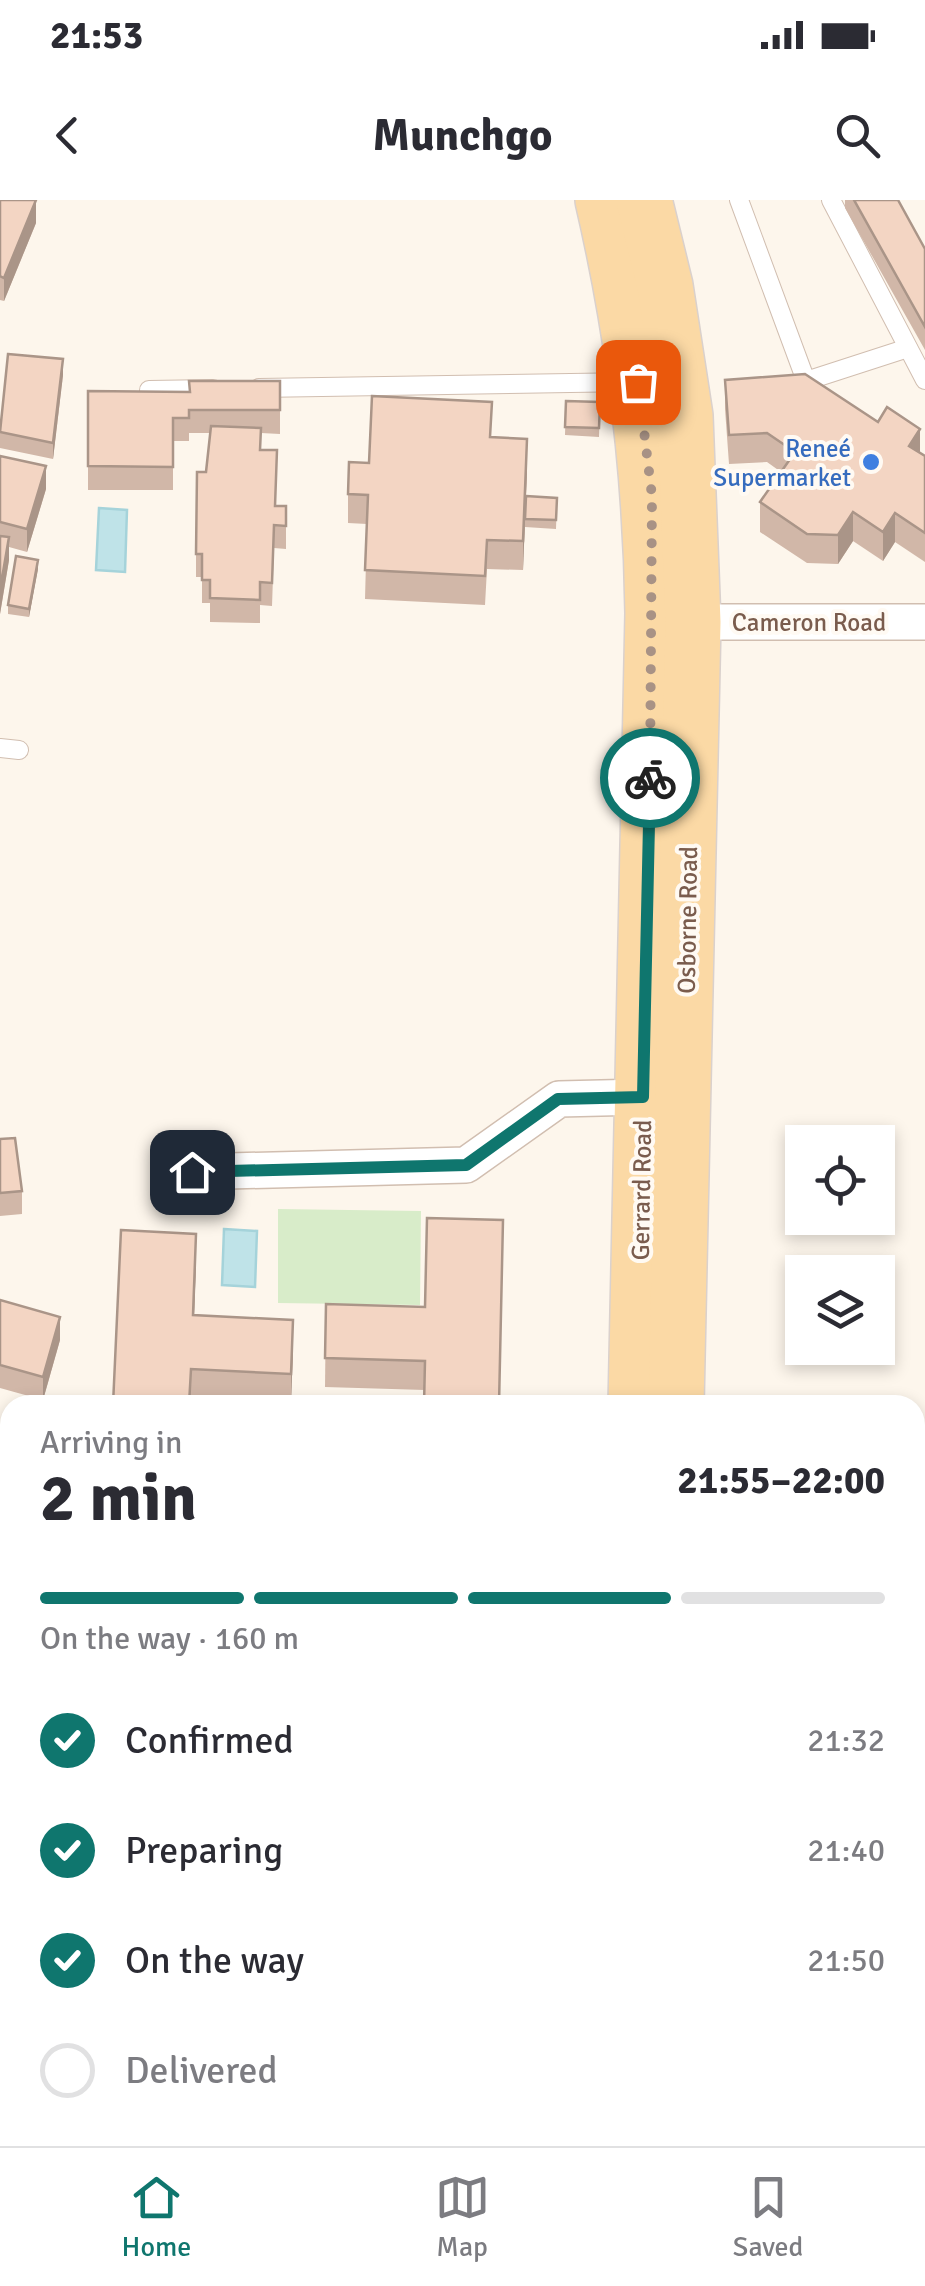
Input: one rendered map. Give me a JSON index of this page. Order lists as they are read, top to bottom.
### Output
{
  "streets": {
    "main road": ["Osborne Road", "Gerrard Road"],
    "street": ["Cameron Road"]
  },
  "crossings": [
    ["Cameron Road", "Osborne Road"]
  ],
  "places": ["Reneé Supermarket"],
  "page": {
    "status": "21:53",
    "header": "Munchgo",
    "heading": ["2 min", "Arriving in", "21:55–22:00"],
    "bar": "On the way · 160 m",
    "list": [
      ["Confirmed", "21:32"],
      ["Preparing", "21:40"],
      ["On the way", "21:50"],
      "Delivered"
    ],
    "tabs": ["Home", "Map", "Saved"]
  }
}
